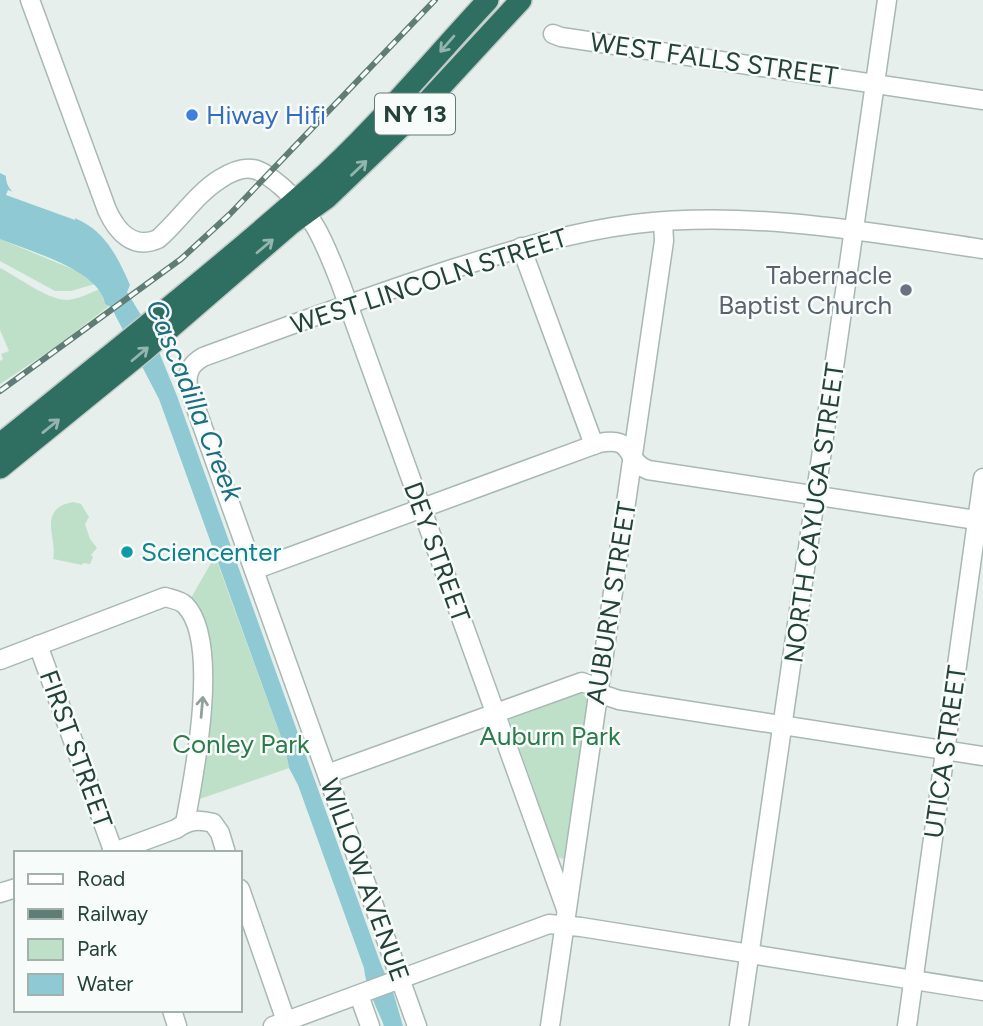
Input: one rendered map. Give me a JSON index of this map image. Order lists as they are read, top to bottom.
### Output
{
  "streets": {
    "highway": ["NY 13"],
    "street": [
      "WEST FALLS STREET",
      "WEST LINCOLN STREET",
      "NORTH CAYUGA STREET",
      "DEY STREET",
      "AUBURN STREET",
      "FIRST STREET",
      "UTICA STREET",
      "WILLOW AVENUE"
    ]
  },
  "crossings": [
    ["WEST FALLS STREET", "NORTH CAYUGA STREET"],
    ["NY 13", "DEY STREET"],
    ["WEST LINCOLN STREET", "NORTH CAYUGA STREET"],
    ["WEST LINCOLN STREET", "DEY STREET"],
    ["WEST LINCOLN STREET", "AUBURN STREET"],
    ["WEST LINCOLN STREET", "WILLOW AVENUE"],
    ["DEY STREET", "AUBURN STREET"]
  ],
  "water": ["Cascadilla Creek"],
  "parks": ["Auburn Park", "Conley Park"],
  "places": ["Hiway Hifi", "Tabernacle Baptist Church", "Sciencenter"],
  "legend": [
    "Road",
    "Railway",
    "Park",
    "Water"
  ]
}
